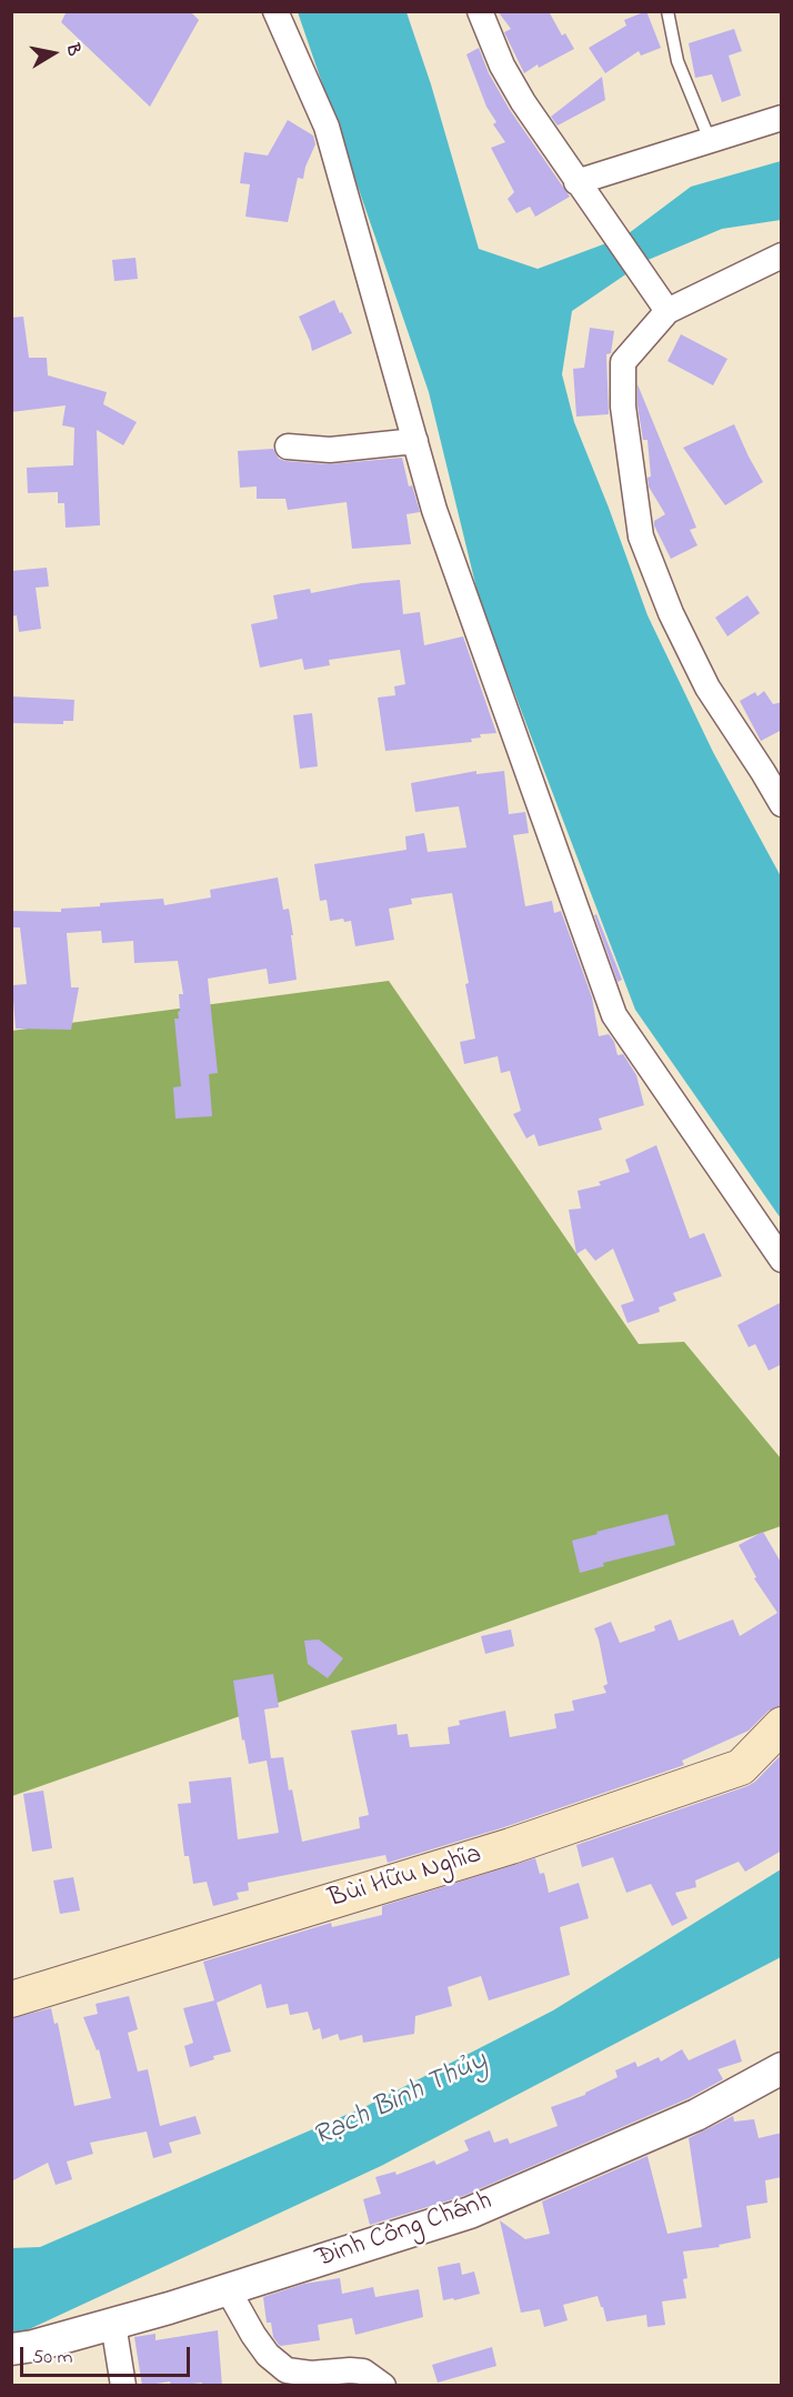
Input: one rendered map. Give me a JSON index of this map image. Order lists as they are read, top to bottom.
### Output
{
  "streets": {
    "main road": ["Bùi Hữu Nghĩa"],
    "street": ["Đinh Công Chánh"]
  },
  "water": ["Rạch Bình Thủy"],
  "scale_bar": "50 m",
  "north": "right"
}
